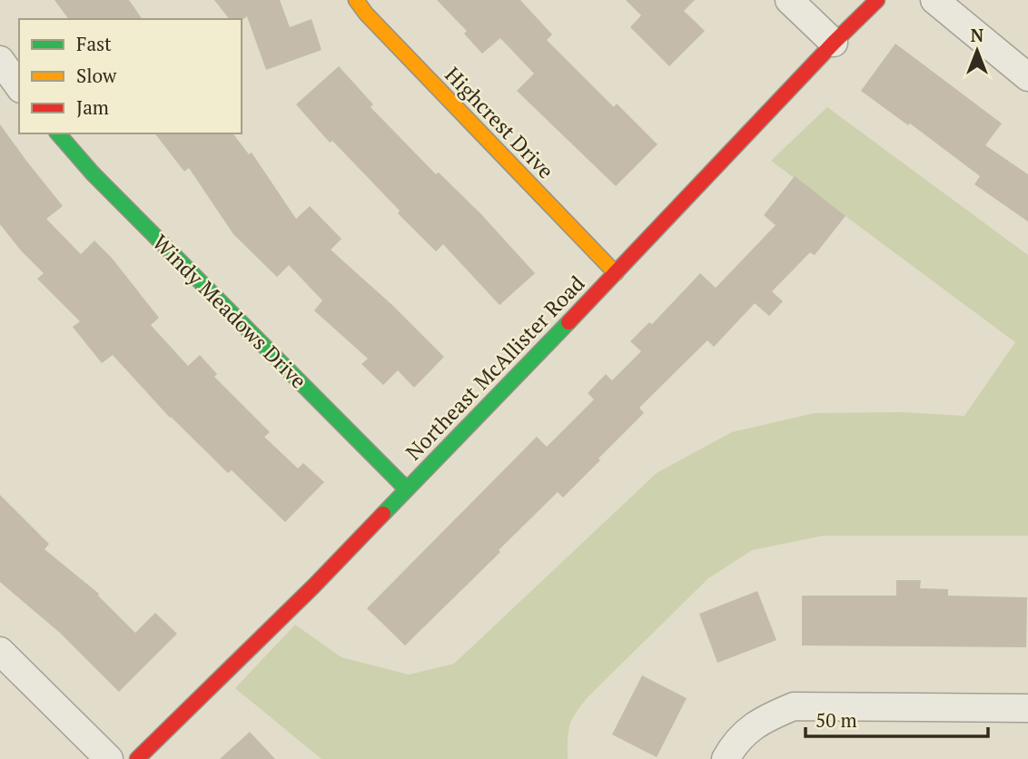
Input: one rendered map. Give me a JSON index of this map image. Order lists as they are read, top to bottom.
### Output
{
  "streets": {
    "street": ["Highcrest Drive", "Windy Meadows Drive", "Northeast McAllister Road"]
  },
  "crossings": [
    ["Highcrest Drive", "Northeast McAllister Road"],
    ["Windy Meadows Drive", "Northeast McAllister Road"]
  ],
  "legend": ["Fast", "Slow", "Jam"],
  "scale_bar": "50 m",
  "north": "top"
}
